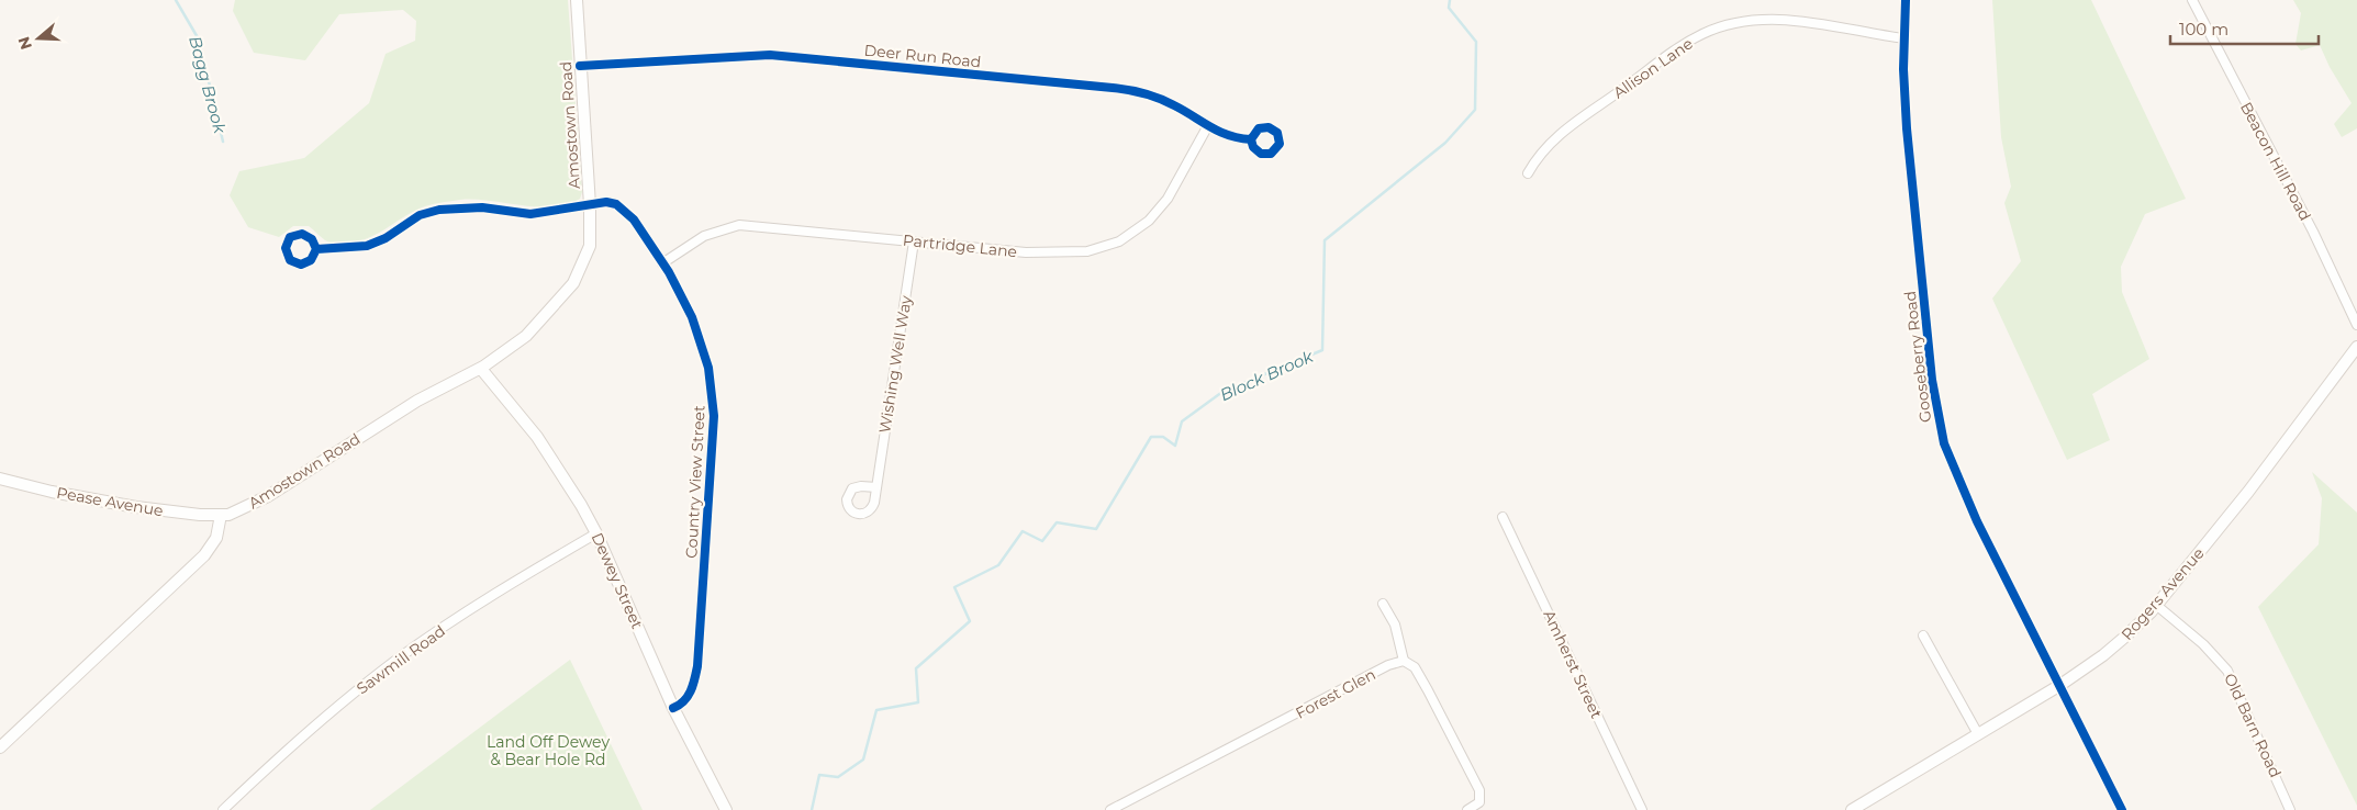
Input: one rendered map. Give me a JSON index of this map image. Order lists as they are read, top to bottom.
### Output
{
  "streets": {
    "main road": [
      "Amostown Road",
      "Pease Avenue",
      "Dewey Street",
      "Rogers Avenue"
    ],
    "street": [
      "Deer Run Road",
      "Allison Lane",
      "Beacon Hill Road",
      "Partridge Lane",
      "Gooseberry Road",
      "Wishing Well Way",
      "Country View Street",
      "Sawmill Road",
      "Amherst Street",
      "Forest Glen",
      "Old Barn Road"
    ]
  },
  "crossings": [
    ["Deer Run Road", "Amostown Road"],
    ["Deer Run Road", "Partridge Lane"],
    ["Allison Lane", "Gooseberry Road"],
    ["Amostown Road", "Country View Street"],
    ["Amostown Road", "Pease Avenue"],
    ["Amostown Road", "Dewey Street"],
    ["Partridge Lane", "Wishing Well Way"],
    ["Partridge Lane", "Country View Street"],
    ["Gooseberry Road", "Rogers Avenue"],
    ["Country View Street", "Dewey Street"],
    ["Dewey Street", "Sawmill Road"],
    ["Rogers Avenue", "Old Barn Road"]
  ],
  "water": ["Bagg Brook", "Block Brook"],
  "parks": ["Land Off Dewey & Bear Hole Rd"],
  "scale_bar": "100 m",
  "north": "left"
}
